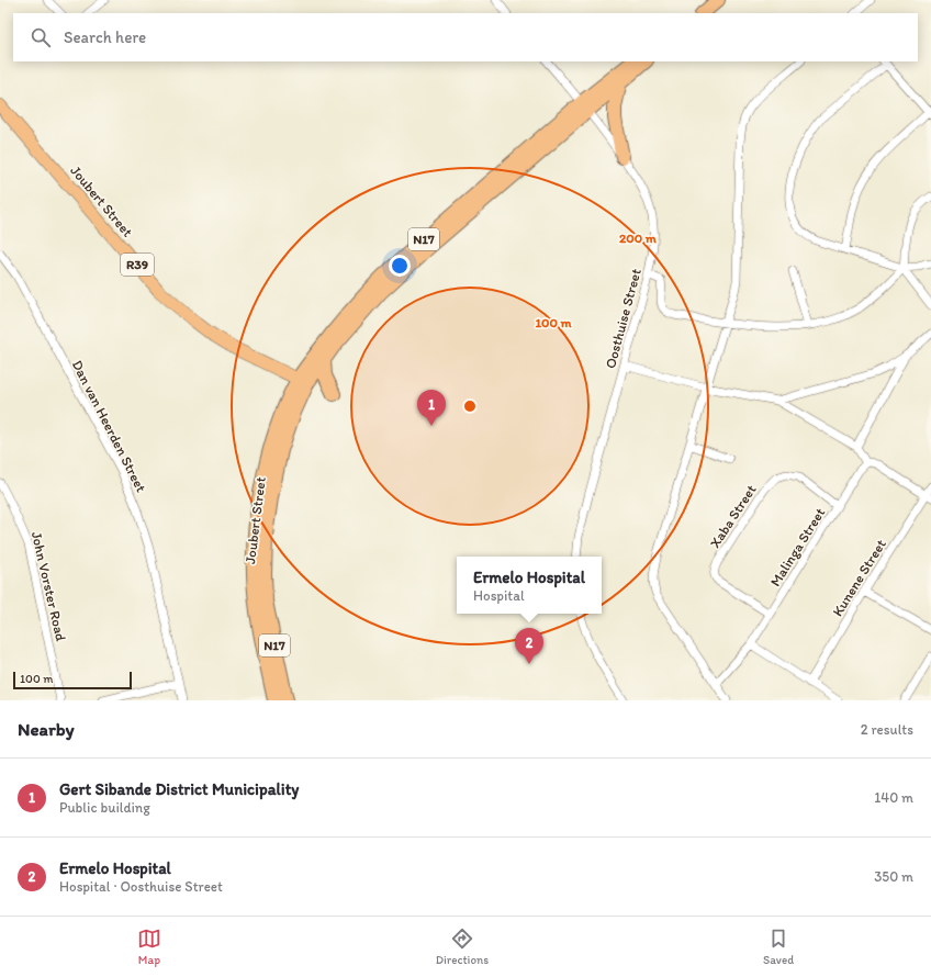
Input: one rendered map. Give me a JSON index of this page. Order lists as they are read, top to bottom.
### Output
{
  "streets": {
    "highway": ["Joubert Street", "N17"],
    "main road": ["R39"],
    "street": [
      "Oosthuise Street",
      "Dan van Heerden Street",
      "Xaba Street",
      "Malinga Street",
      "Kunene Street",
      "John Vorster Road"
    ]
  },
  "crossings": [
    ["Joubert Street", "N17"],
    ["N17", "Oosthuise Street"],
    ["Xaba Street", "Malinga Street"]
  ],
  "scale_bar": "100 m",
  "page": {
    "search": "Search here",
    "pins": ["1", "2"],
    "popup": ["Ermelo Hospital", "Hospital"],
    "scale": "100 m",
    "heading": ["Nearby", "2 results"],
    "list": [
      {
        "mark": "1",
        "name": "Gert Sibande District Municipality",
        "note": "Public building",
        "value": "140 m"
      },
      {
        "mark": "2",
        "name": "Ermelo Hospital",
        "note": "Hospital · Oosthuise Street",
        "value": "350 m"
      }
    ],
    "nav": ["Map", "Directions", "Saved"]
  },
  "rings": ["200 m", "100 m"]
}
